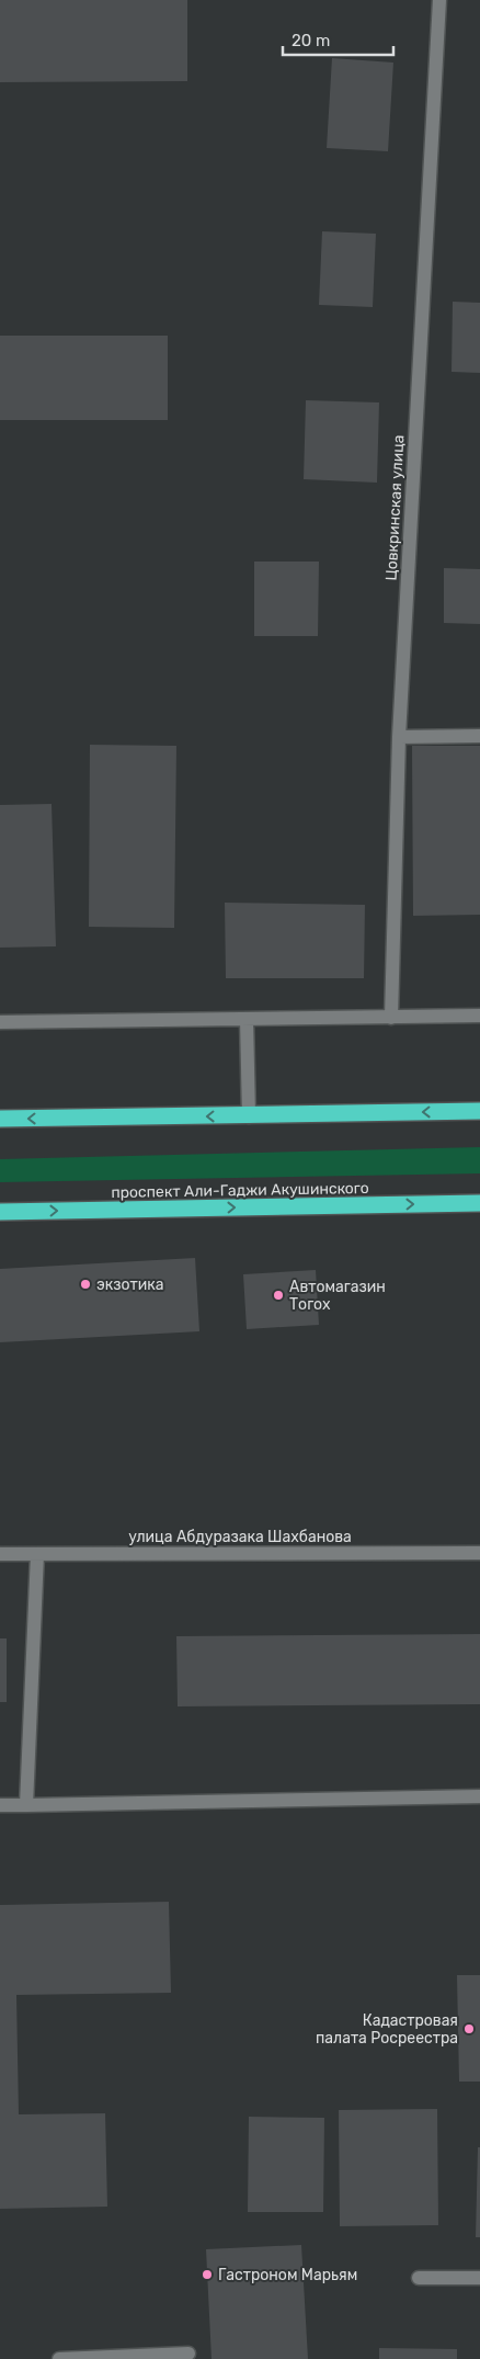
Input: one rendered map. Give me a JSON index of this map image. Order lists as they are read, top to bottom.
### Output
{
  "streets": {
    "highway": ["проспект Али-Гаджи Акушинского"],
    "street": ["Цовкринская улица", "улица Абдуразака Шахбанова"]
  },
  "places": [
    "экзотика",
    "Автомагазин Тогох",
    "Кадастровая палата Росреестра",
    "Гастроном Марьям"
  ],
  "scale_bar": "20 m"
}
